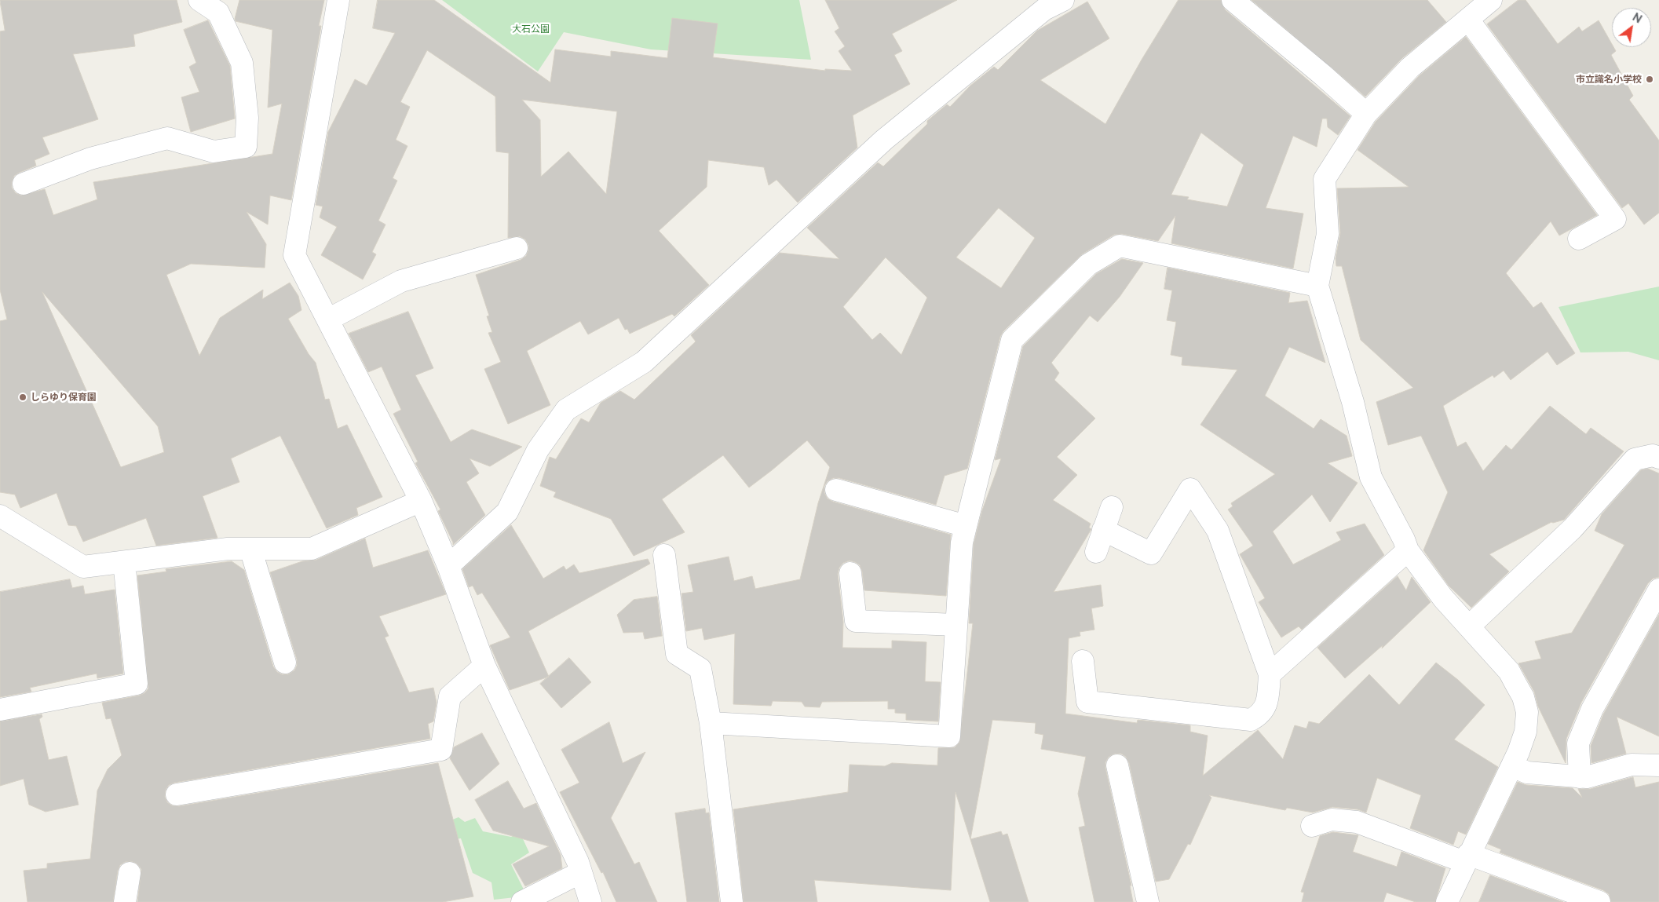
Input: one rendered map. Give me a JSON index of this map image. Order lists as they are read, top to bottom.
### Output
{
  "parks": ["大石公園"],
  "places": ["市立識名小学校", "しらゆり保育園"],
  "north": "top right"
}
